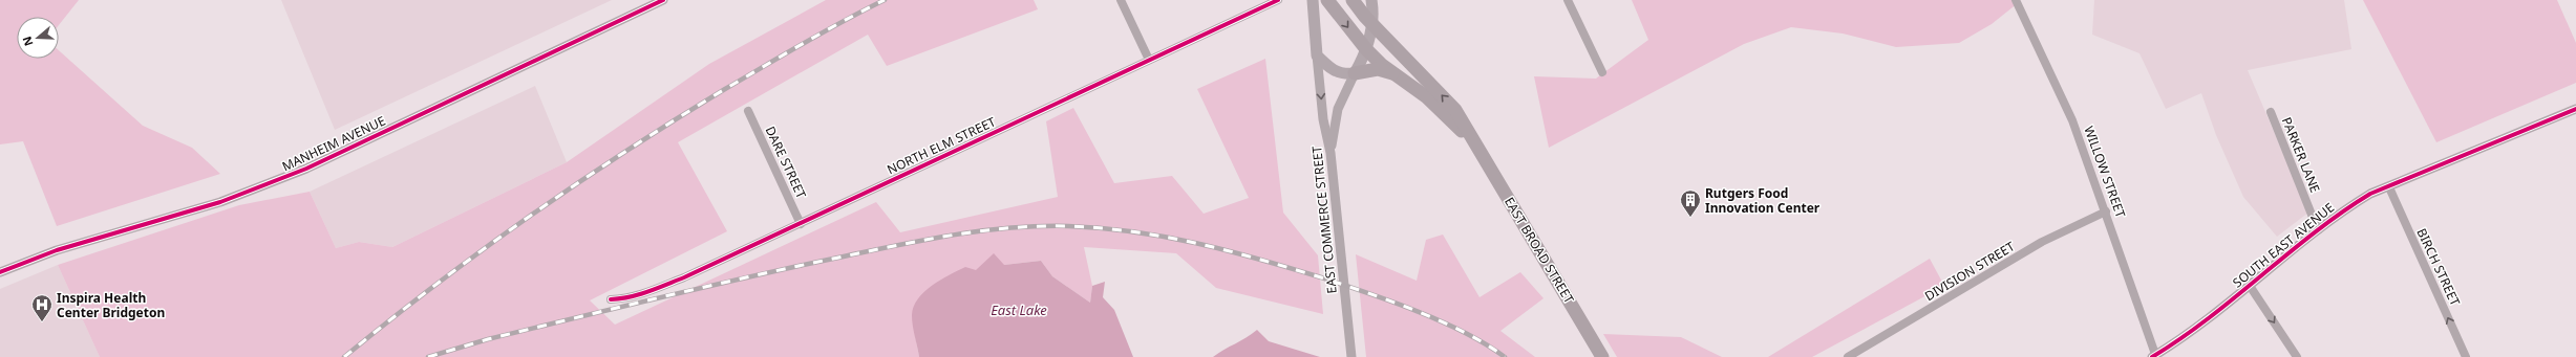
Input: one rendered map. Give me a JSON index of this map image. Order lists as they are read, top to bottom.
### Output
{
  "streets": {
    "highway": ["EAST BROAD STREET"],
    "street": [
      "MANHEIM AVENUE",
      "NORTH ELM STREET",
      "PARKER LANE",
      "DARE STREET",
      "WILLOW STREET",
      "EAST COMMERCE STREET",
      "SOUTH EAST AVENUE",
      "BIRCH STREET",
      "DIVISION STREET"
    ]
  },
  "crossings": [
    ["NORTH ELM STREET", "DARE STREET"],
    ["PARKER LANE", "SOUTH EAST AVENUE"],
    ["WILLOW STREET", "SOUTH EAST AVENUE"],
    ["WILLOW STREET", "DIVISION STREET"],
    ["SOUTH EAST AVENUE", "BIRCH STREET"]
  ],
  "one_way": ["BIRCH STREET"],
  "water": ["East Lake"],
  "places": {
    "building": ["Rutgers Food Innovation Center"],
    "hospital": ["Inspira Health Center Bridgeton"]
  },
  "north": "left"
}
